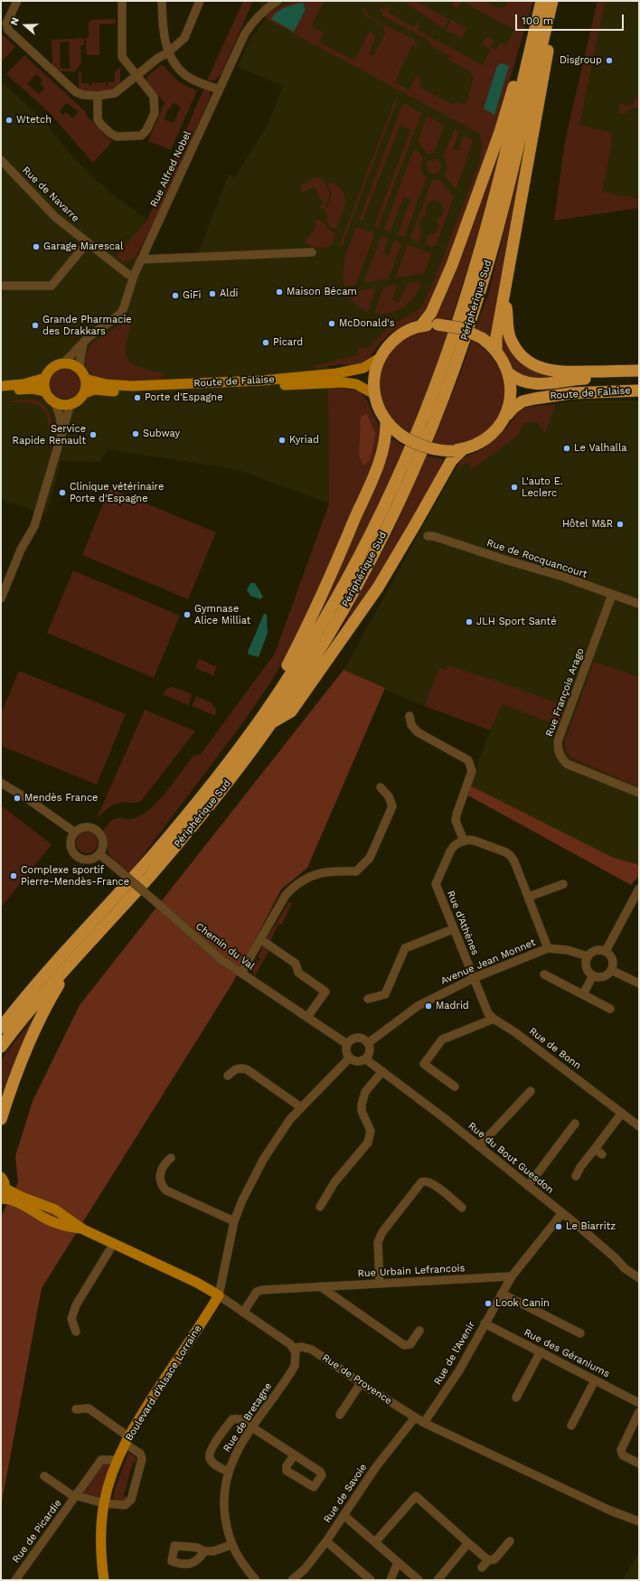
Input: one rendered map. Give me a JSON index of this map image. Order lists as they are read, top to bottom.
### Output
{
  "streets": {
    "highway": ["Périphérique Sud", "Route de Falaise"],
    "main road": ["Boulevard d'Alsace Lorraine"],
    "street": [
      "Rue Alfred Nobel",
      "Rue de Navarre",
      "Rue de Rocquancourt",
      "Rue François Arago",
      "Rue d'Athènes",
      "Chemin du Val",
      "Avenue Jean Monnet",
      "Rue de Bonn",
      "Rue du Bout Guesdon",
      "Rue Urbain Lefrancois",
      "Rue de l'Avenir",
      "Rue des Géraniums",
      "Rue de Provence",
      "Rue de Bretagne",
      "Rue de Savoie",
      "Rue de Picardie"
    ]
  },
  "crossings": [
    ["Rue Alfred Nobel", "Rue de Navarre"],
    ["Rue Alfred Nobel", "Route de Falaise"],
    ["Rue de Rocquancourt", "Rue François Arago"],
    ["Rue d'Athènes", "Avenue Jean Monnet"],
    ["Rue d'Athènes", "Rue de Bonn"],
    ["Chemin du Val", "Avenue Jean Monnet"],
    ["Chemin du Val", "Rue du Bout Guesdon"],
    ["Avenue Jean Monnet", "Rue de Bonn"],
    ["Avenue Jean Monnet", "Rue du Bout Guesdon"],
    ["Rue Urbain Lefrancois", "Rue de l'Avenir"],
    ["Rue de l'Avenir", "Rue des Géraniums"],
    ["Rue de l'Avenir", "Rue de Provence"],
    ["Rue de Provence", "Rue de Bretagne"],
    ["Rue de Provence", "Rue de Savoie"],
    ["Boulevard d'Alsace Lorraine", "Rue de Picardie"]
  ],
  "places": [
    "Disgroup",
    "Wtetch",
    "Garage Marescal",
    "Maison Bécam",
    "Aldi",
    "GiFi",
    "McDonald's",
    "Grande Pharmacie des Drakkars",
    "Picard",
    "Porte d'Espagne",
    "Subway",
    "Service Rapide Renault",
    "Kyriad",
    "Le Valhalla",
    "L'auto E. Leclerc",
    "Clinique vétérinaire Porte d'Espagne",
    "Hôtel M&R",
    "Gymnase Alice Milliat",
    "JLH Sport Santé",
    "Mendès France",
    "Complexe sportif Pierre-Mendès-France",
    "Madrid",
    "Le Biarritz",
    "Look Canin"
  ],
  "scale_bar": "100 m",
  "north": "left"
}
